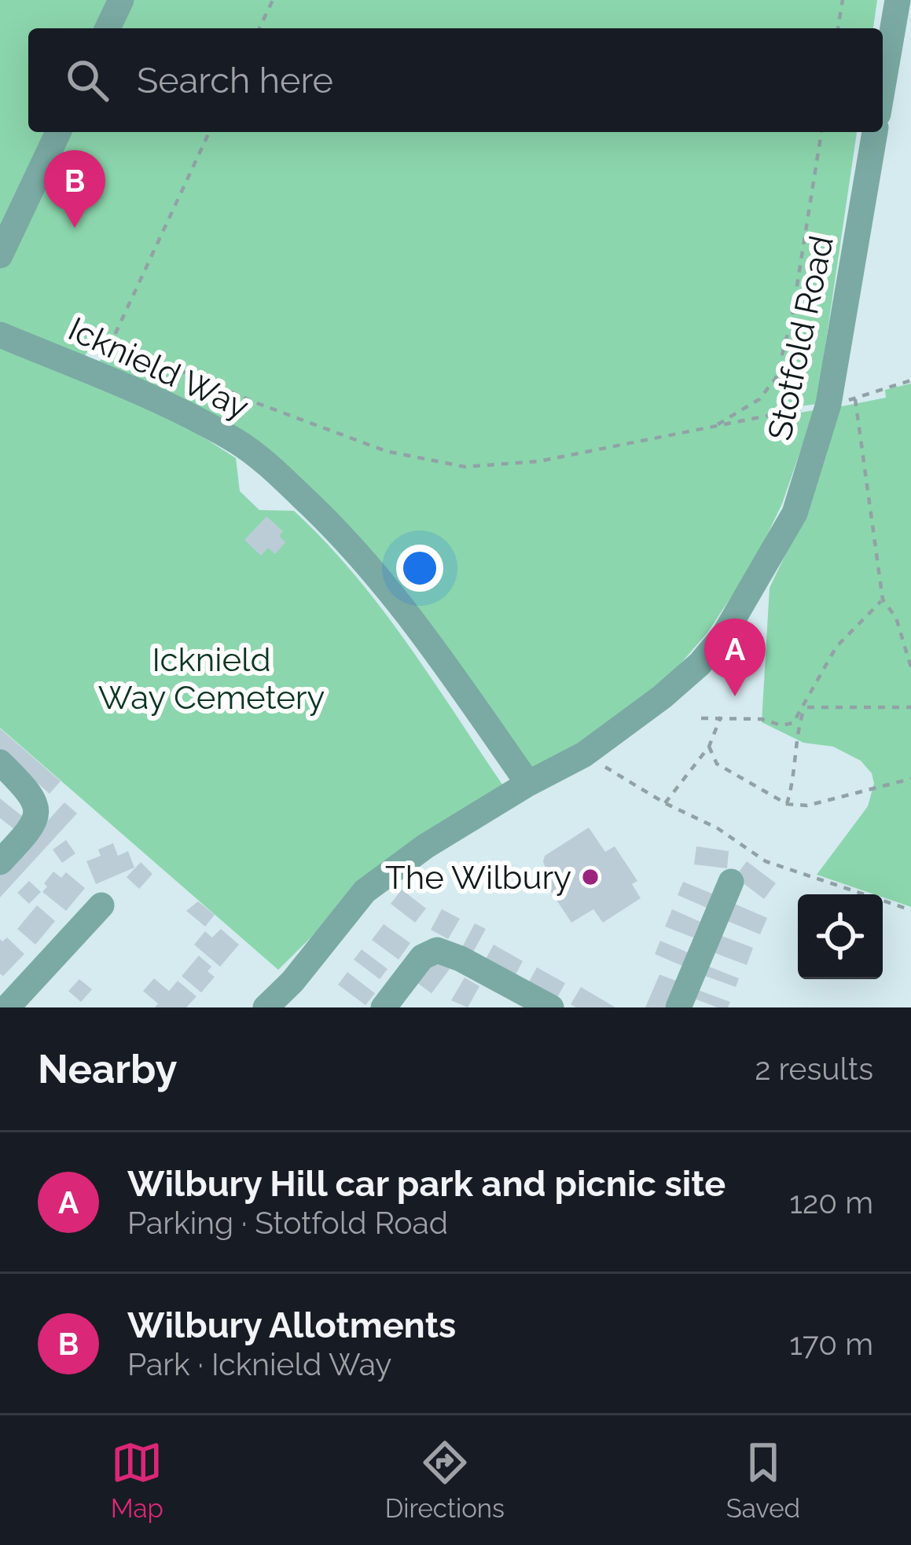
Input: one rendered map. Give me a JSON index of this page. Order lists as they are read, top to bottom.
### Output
{
  "streets": {
    "street": ["Stotfold Road", "Icknield Way"]
  },
  "crossings": [
    ["Stotfold Road", "Icknield Way"]
  ],
  "parks": ["Icknield Way Cemetery"],
  "places": ["The Wilbury"],
  "page": {
    "search": "Search here",
    "pins": ["B", "A"],
    "heading": ["Nearby", "2 results"],
    "list": [
      {
        "mark": "A",
        "name": "Wilbury Hill car park and picnic site",
        "note": "Parking · Stotfold Road",
        "value": "120 m"
      },
      {
        "mark": "B",
        "name": "Wilbury Allotments",
        "note": "Park · Icknield Way",
        "value": "170 m"
      }
    ],
    "nav": ["Map", "Directions", "Saved"]
  }
}
